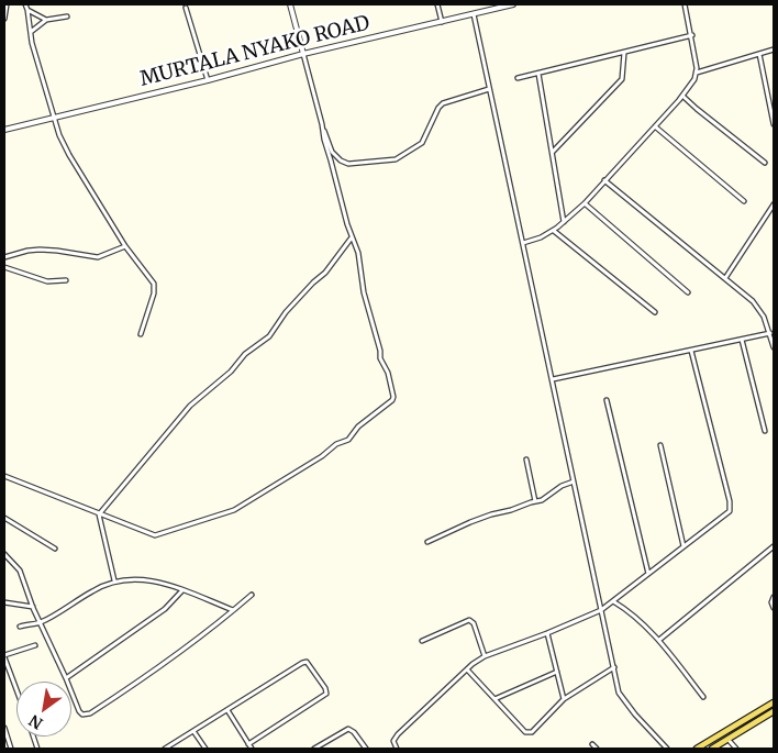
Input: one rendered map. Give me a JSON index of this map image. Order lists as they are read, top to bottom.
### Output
{
  "streets": {
    "street": ["MURTALA NYAKO ROAD"]
  },
  "north": "bottom left"
}
